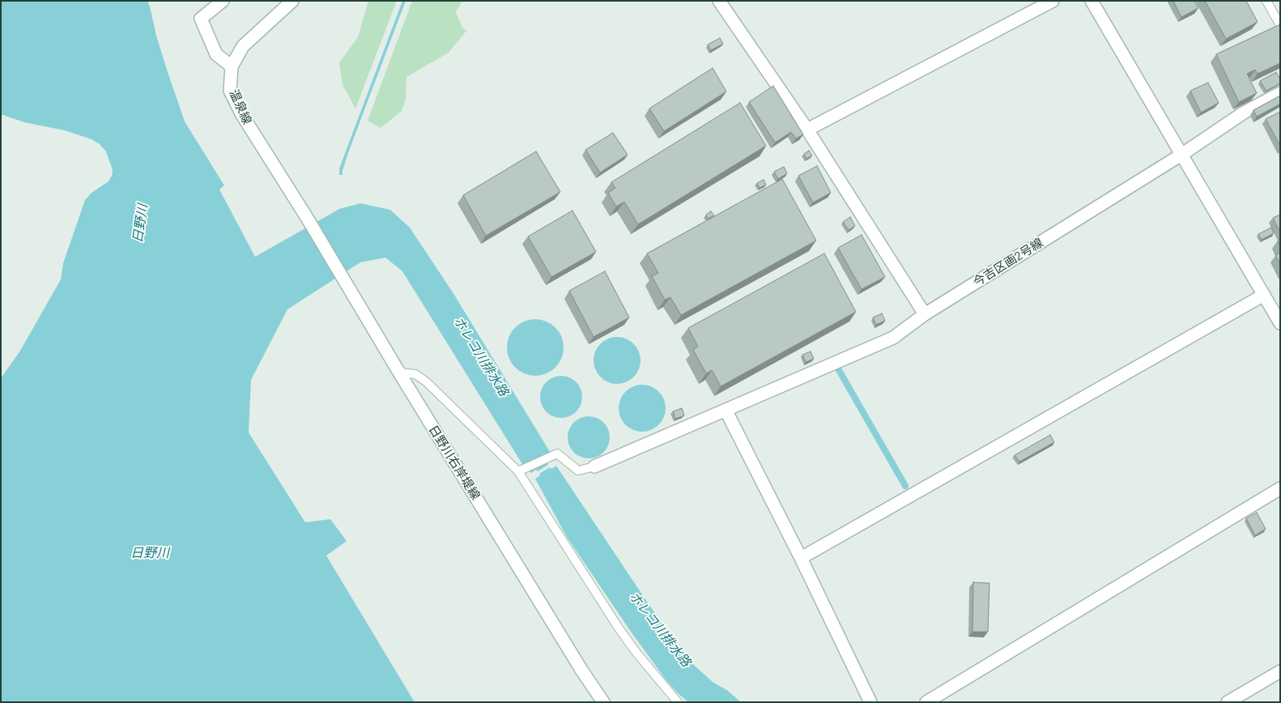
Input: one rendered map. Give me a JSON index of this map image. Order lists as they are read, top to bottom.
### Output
{
  "streets": {
    "street": ["温泉線", "今吉区画2号線", "日野川右岸堤線"]
  },
  "crossings": [
    ["温泉線", "日野川右岸堤線"]
  ],
  "water": ["日野川", "ホレコ川排水路"]
}
